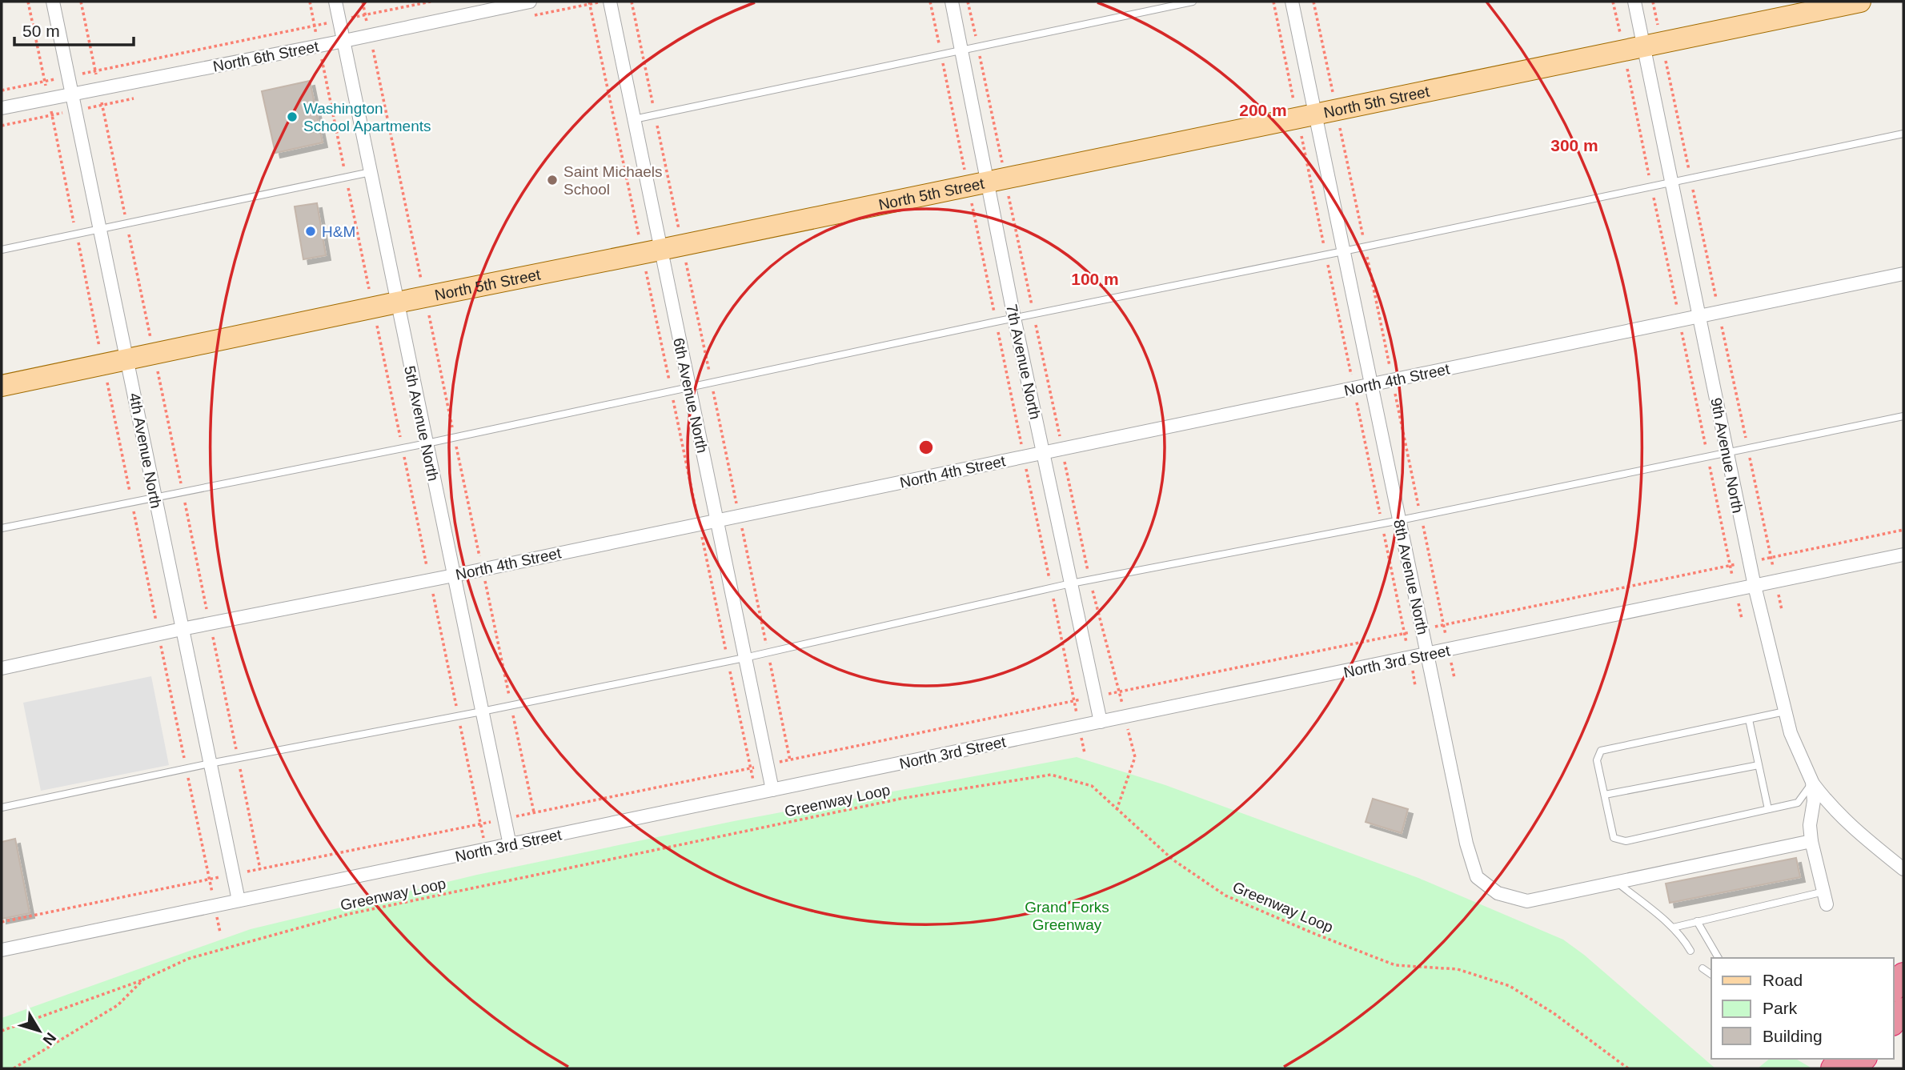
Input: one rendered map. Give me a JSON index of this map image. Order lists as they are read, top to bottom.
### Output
{
  "streets": {
    "main road": ["North 5th Street"],
    "street": [
      "North 6th Street",
      "7th Avenue North",
      "North 4th Street",
      "6th Avenue North",
      "5th Avenue North",
      "4th Avenue North",
      "9th Avenue North",
      "8th Avenue North",
      "North 3rd Street"
    ],
    "path": ["Greenway Loop"]
  },
  "crossings": [
    ["North 6th Street", "5th Avenue North"],
    ["North 6th Street", "4th Avenue North"],
    ["North 5th Street", "7th Avenue North"],
    ["North 5th Street", "6th Avenue North"],
    ["North 5th Street", "5th Avenue North"],
    ["North 5th Street", "4th Avenue North"],
    ["North 5th Street", "9th Avenue North"],
    ["North 5th Street", "8th Avenue North"],
    ["7th Avenue North", "North 4th Street"],
    ["7th Avenue North", "North 3rd Street"],
    ["North 4th Street", "6th Avenue North"],
    ["North 4th Street", "5th Avenue North"],
    ["North 4th Street", "4th Avenue North"],
    ["North 4th Street", "9th Avenue North"],
    ["North 4th Street", "8th Avenue North"],
    ["6th Avenue North", "North 3rd Street"],
    ["5th Avenue North", "North 3rd Street"],
    ["4th Avenue North", "North 3rd Street"],
    ["9th Avenue North", "8th Avenue North"],
    ["9th Avenue North", "North 3rd Street"],
    ["8th Avenue North", "North 3rd Street"]
  ],
  "parks": ["Grand Forks Greenway"],
  "places": ["Washington School Apartments", "Saint Michaels School", "H&M"],
  "legend": ["Road", "Park", "Building"],
  "scale_bar": "50 m",
  "north": "bottom right",
  "rings": ["200 m", "300 m", "100 m"]
}
